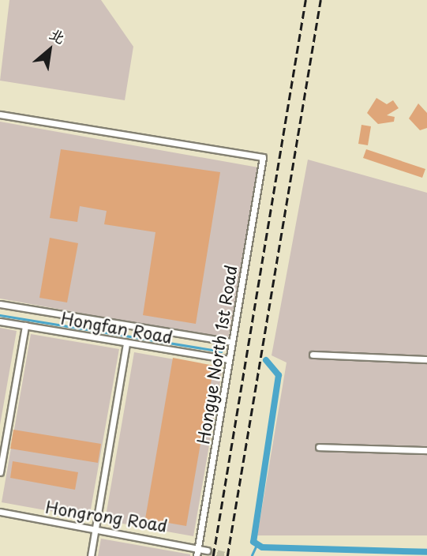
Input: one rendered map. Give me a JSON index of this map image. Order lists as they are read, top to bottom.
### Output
{
  "streets": {
    "street": ["Hongfan Road", "Hongye North 1st Road", "Hongrong Road"]
  },
  "crossings": [
    ["Hongfan Road", "Hongye North 1st Road"],
    ["Hongye North 1st Road", "Hongrong Road"]
  ],
  "north": "top right"
}
